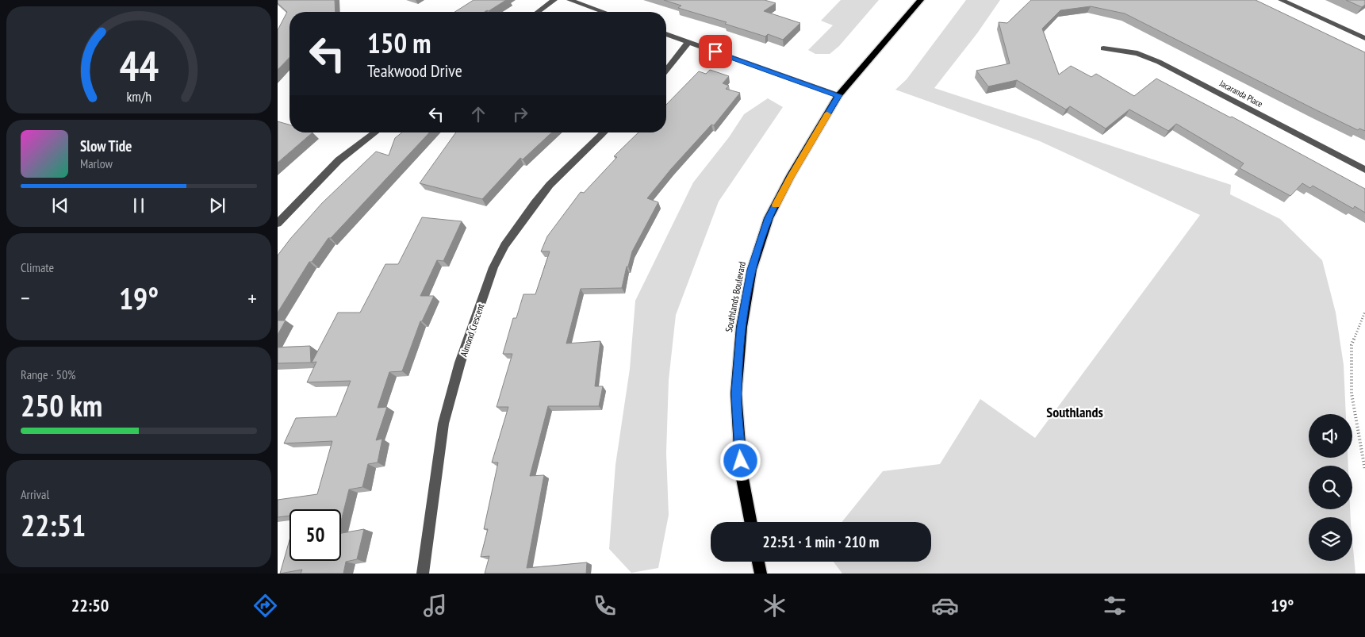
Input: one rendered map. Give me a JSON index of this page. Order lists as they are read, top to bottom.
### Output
{
  "streets": {
    "main road": ["Southlands Boulevard"],
    "street": ["Jacaranda Place", "Almond Crescent"]
  },
  "districts": ["Southlands"],
  "page": {
    "turn": ["150 m", "Teakwood Drive"],
    "song": ["Slow Tide", "Marlow"],
    "tile": [
      "Climate",
      ["Range · 50%", "250 km"],
      ["Arrival", "22:51"]
    ],
    "heat": ["−", "19°", "+"],
    "limit": "50",
    "trip": "22:51 · 1 min · 210 m",
    "tabs": ["22:50", "19°"],
    "gauge": ["44", "km/h"]
  }
}
